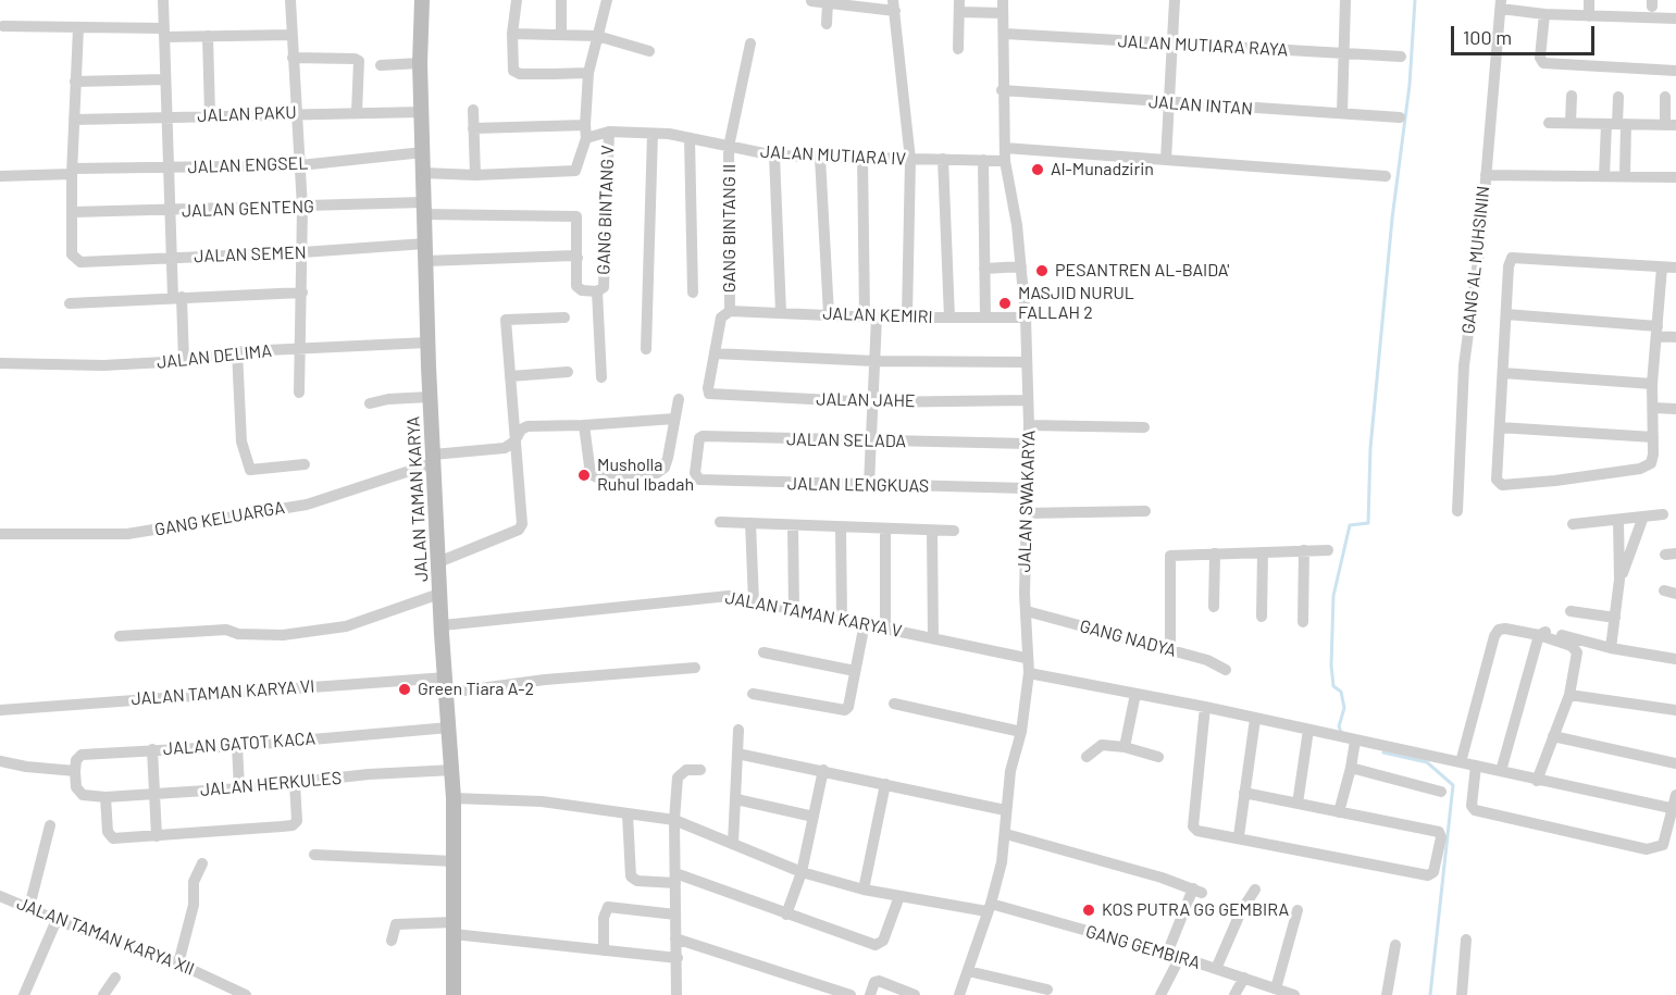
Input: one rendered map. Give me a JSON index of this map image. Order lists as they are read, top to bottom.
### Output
{
  "streets": {
    "street": [
      "JALAN MUTIARA RAYA",
      "JALAN INTAN",
      "JALAN PAKU",
      "JALAN MUTIARA IV",
      "JALAN ENGSEL",
      "JALAN GENTENG",
      "GANG BINTANG V",
      "GANG BINTANG II",
      "JALAN SEMEN",
      "GANG AL MUHSININ",
      "JALAN KEMIRI",
      "JALAN DELIMA",
      "JALAN JAHE",
      "JALAN SELADA",
      "JALAN LENGKUAS",
      "JALAN TAMAN KARYA",
      "JALAN SWAKARYA",
      "GANG KELUARGA",
      "JALAN TAMAN KARYA V",
      "GANG NADYA",
      "JALAN TAMAN KARYA VI",
      "JALAN GATOT KACA",
      "JALAN HERKULES",
      "JALAN TAMAN KARYA XII",
      "GANG GEMBIRA"
    ]
  },
  "crossings": [
    ["JALAN MUTIARA RAYA", "JALAN SWAKARYA"],
    ["JALAN INTAN", "JALAN SWAKARYA"],
    ["JALAN PAKU", "JALAN TAMAN KARYA"],
    ["JALAN MUTIARA IV", "GANG BINTANG V"],
    ["JALAN MUTIARA IV", "GANG BINTANG II"],
    ["JALAN MUTIARA IV", "JALAN SWAKARYA"],
    ["JALAN ENGSEL", "JALAN TAMAN KARYA"],
    ["JALAN GENTENG", "JALAN SEMEN"],
    ["JALAN GENTENG", "JALAN TAMAN KARYA"],
    ["GANG BINTANG II", "JALAN KEMIRI"],
    ["JALAN SEMEN", "JALAN TAMAN KARYA"],
    ["JALAN KEMIRI", "JALAN SWAKARYA"],
    ["JALAN DELIMA", "JALAN TAMAN KARYA"],
    ["JALAN JAHE", "JALAN SWAKARYA"],
    ["JALAN SELADA", "JALAN LENGKUAS"],
    ["JALAN SELADA", "JALAN SWAKARYA"],
    ["JALAN LENGKUAS", "JALAN SWAKARYA"],
    ["JALAN TAMAN KARYA", "GANG KELUARGA"],
    ["JALAN TAMAN KARYA", "JALAN TAMAN KARYA V"],
    ["JALAN TAMAN KARYA", "JALAN TAMAN KARYA VI"],
    ["JALAN TAMAN KARYA", "JALAN GATOT KACA"],
    ["JALAN TAMAN KARYA", "JALAN HERKULES"],
    ["JALAN TAMAN KARYA", "GANG GEMBIRA"],
    ["JALAN SWAKARYA", "JALAN TAMAN KARYA V"],
    ["JALAN SWAKARYA", "GANG NADYA"],
    ["JALAN SWAKARYA", "GANG GEMBIRA"],
    ["JALAN GATOT KACA", "JALAN HERKULES"]
  ],
  "places": [
    "Al-Munadzirin",
    "PESANTREN AL-BAIDA'",
    "MASJID NURUL FALLAH 2",
    "Musholla Ruhul Ibadah",
    "Green Tiara A-2",
    "KOS PUTRA GG GEMBIRA"
  ],
  "scale_bar": "100 m"
}
